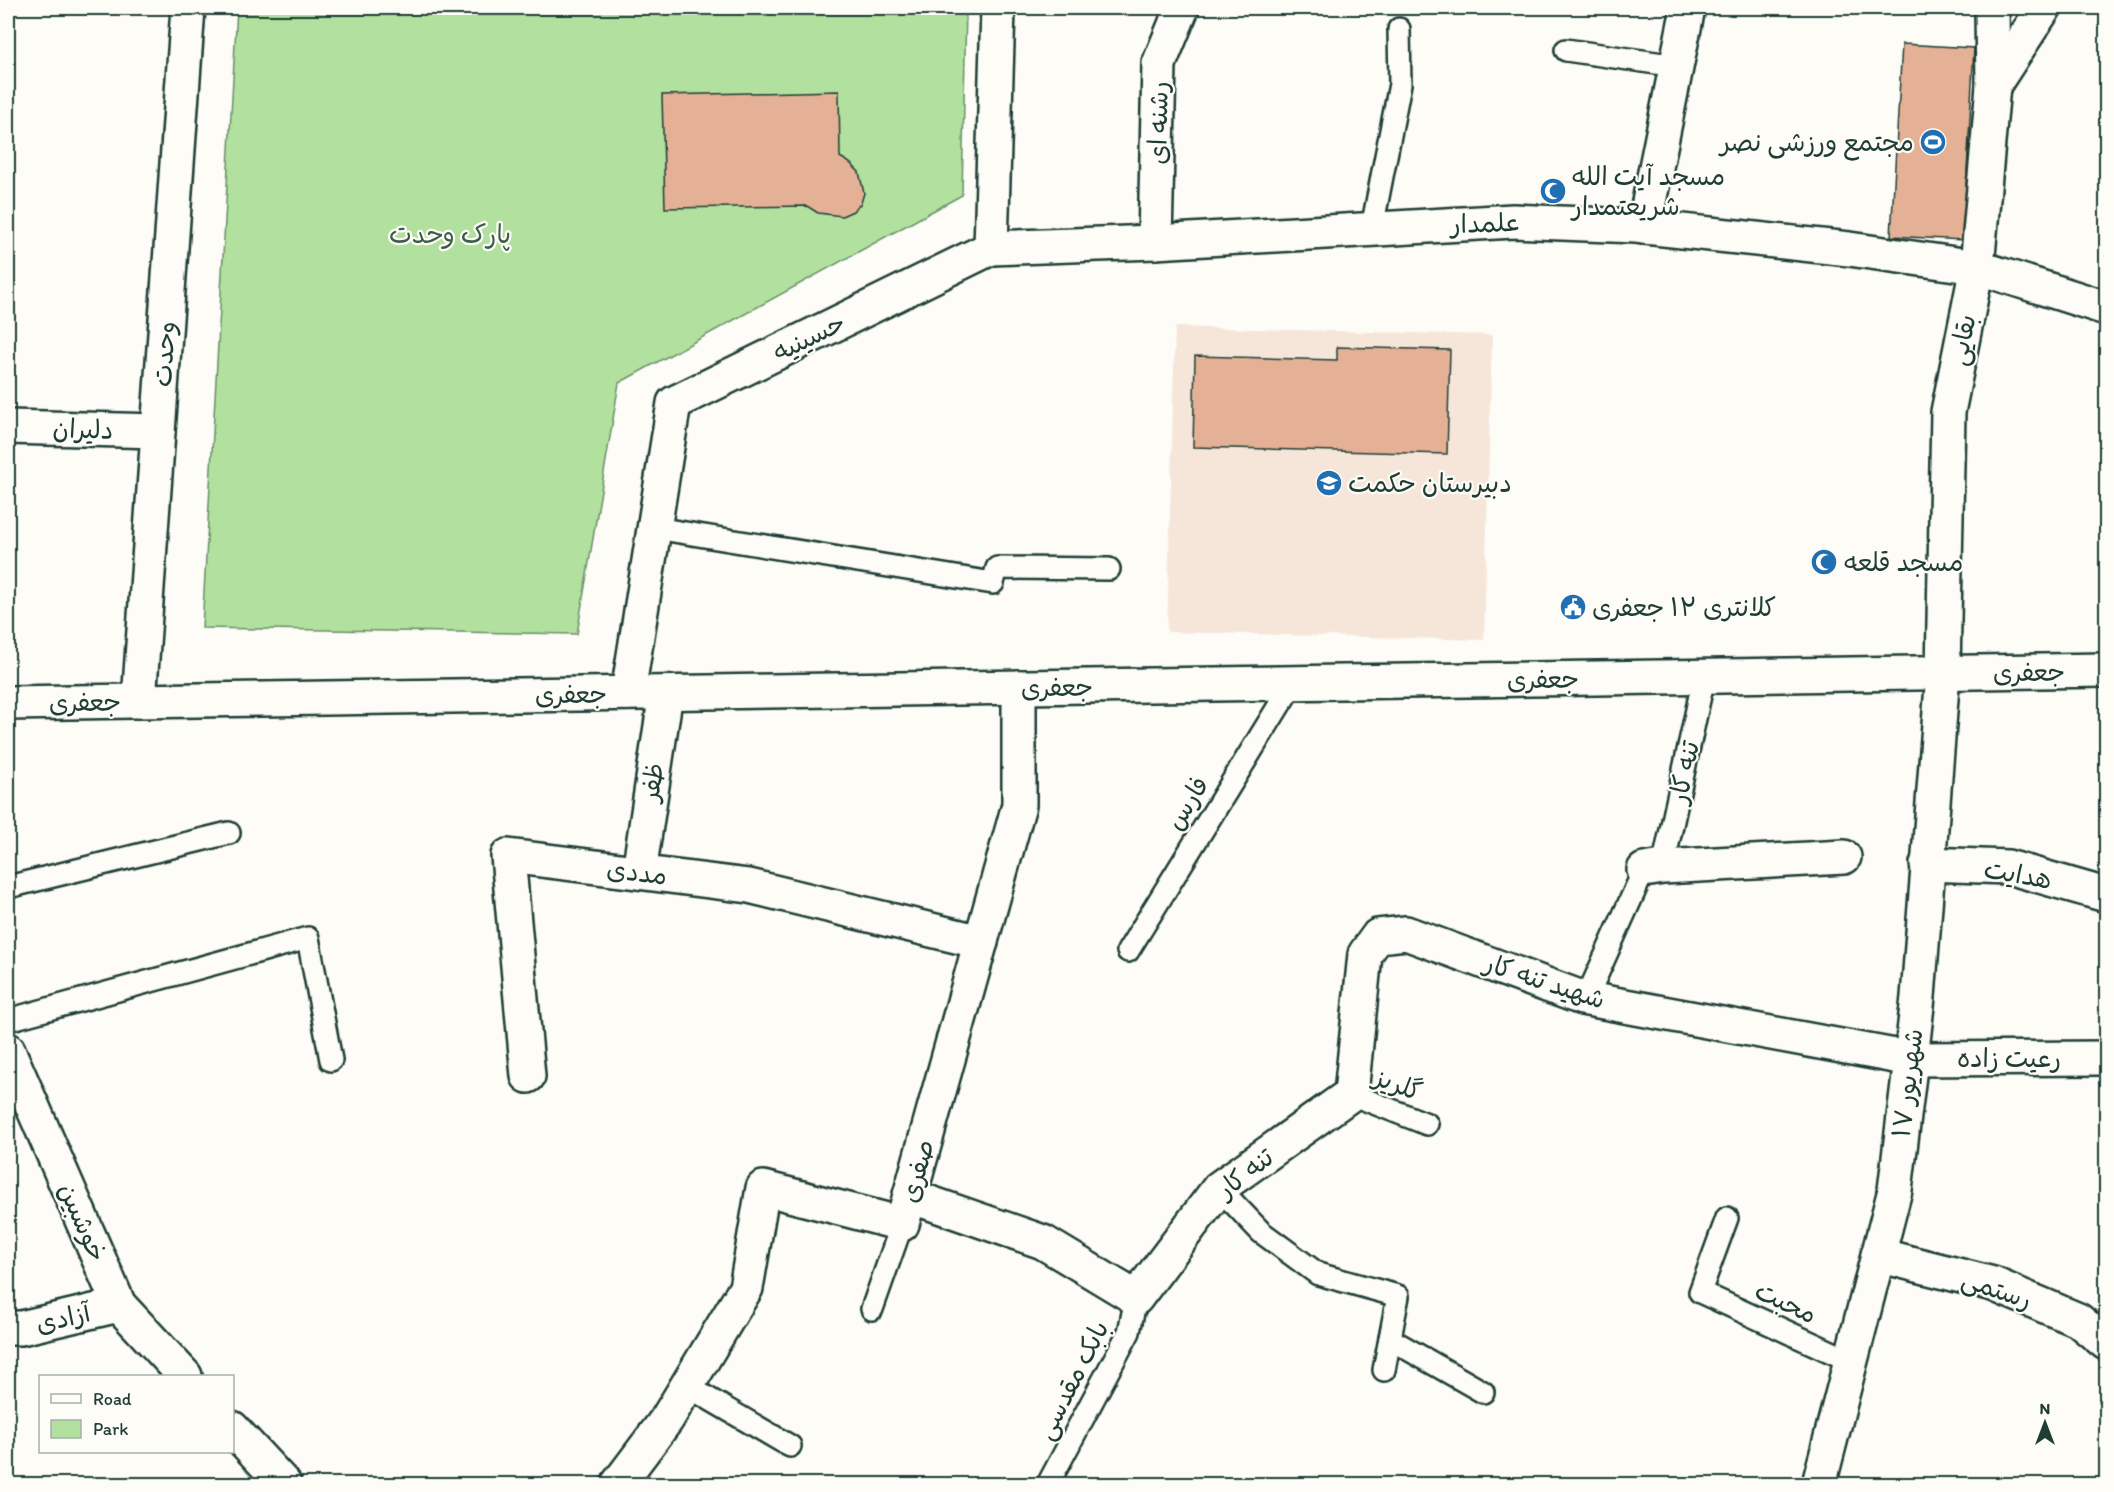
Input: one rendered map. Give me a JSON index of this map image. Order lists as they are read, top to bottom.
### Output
{
  "streets": {
    "street": [
      "رشنه ای",
      "علمدار",
      "حسینیه",
      "بقایی",
      "وحدت",
      "دلیران",
      "جعفری",
      "تنه کار",
      "ظفر",
      "مددی",
      "هدایت",
      "شهید تنه کار",
      "رعیت زاده",
      "۱۷ شهریور",
      "صفری",
      "خوشبین",
      "رستمی",
      "آزادی"
    ],
    "lane": [
      "فارس",
      "گلریز",
      "محبت",
      "بابک مقدسی"
    ]
  },
  "crossings": [
    ["رشنه ای", "علمدار"],
    ["علمدار", "حسینیه"],
    ["علمدار", "بقایی"],
    ["حسینیه", "جعفری"],
    ["بقایی", "جعفری"],
    ["بقایی", "۱۷ شهریور"],
    ["وحدت", "دلیران"],
    ["وحدت", "جعفری"],
    ["جعفری", "تنه کار"],
    ["جعفری", "ظفر"],
    ["جعفری", "فارس"],
    ["جعفری", "۱۷ شهریور"],
    ["جعفری", "صفری"],
    ["تنه کار", "شهید تنه کار"],
    ["تنه کار", "گلریز"],
    ["تنه کار", "بابک مقدسی"],
    ["ظفر", "مددی"],
    ["مددی", "صفری"],
    ["هدایت", "۱۷ شهریور"],
    ["شهید تنه کار", "رعیت زاده"],
    ["شهید تنه کار", "۱۷ شهریور"],
    ["شهید تنه کار", "گلریز"],
    ["رعیت زاده", "۱۷ شهریور"],
    ["۱۷ شهریور", "رستمی"],
    ["۱۷ شهریور", "محبت"],
    ["خوشبین", "آزادی"]
  ],
  "parks": ["پارک وحدت"],
  "places": {
    "sports": ["مجتمع ورزشی نصر"],
    "mosque": ["مسجد آیت الله شریعتمدار", "مسجد قلعه"],
    "school or university": ["دبیرستان حکمت"],
    "public building": ["کلانتری ۱۲ جعفری"]
  },
  "legend": ["Road", "Park"],
  "north": "top"
}
